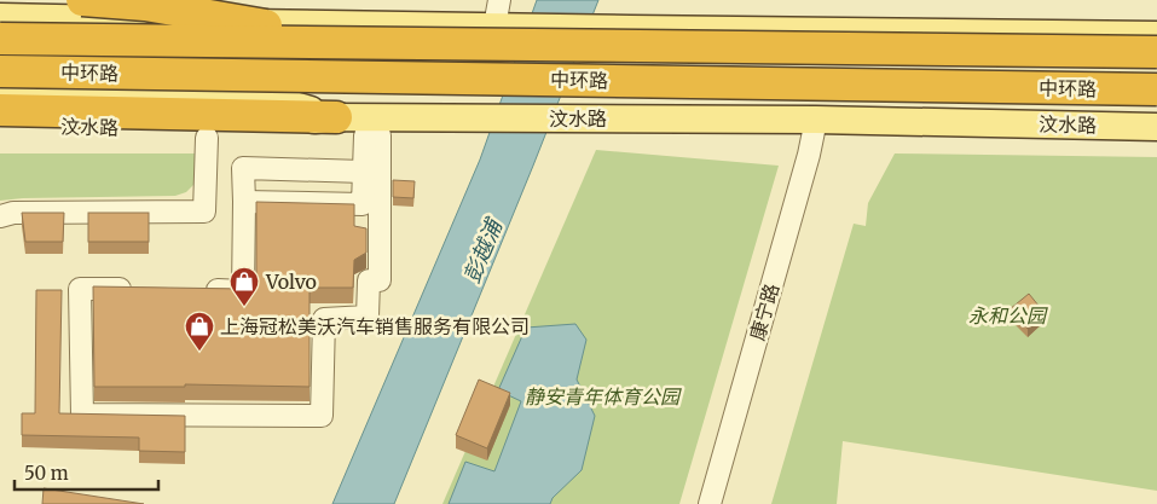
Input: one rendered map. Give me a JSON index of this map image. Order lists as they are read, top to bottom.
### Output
{
  "streets": {
    "highway": ["中环路"],
    "main road": ["汶水路"],
    "street": ["康宁路"]
  },
  "crossings": [
    ["汶水路", "康宁路"]
  ],
  "water": ["彭越浦"],
  "parks": ["永和公园", "静安青年体育公园"],
  "places": {
    "shop": ["Volvo", "上海冠松美沃汽车销售服务有限公司"]
  },
  "scale_bar": "50 m"
}
